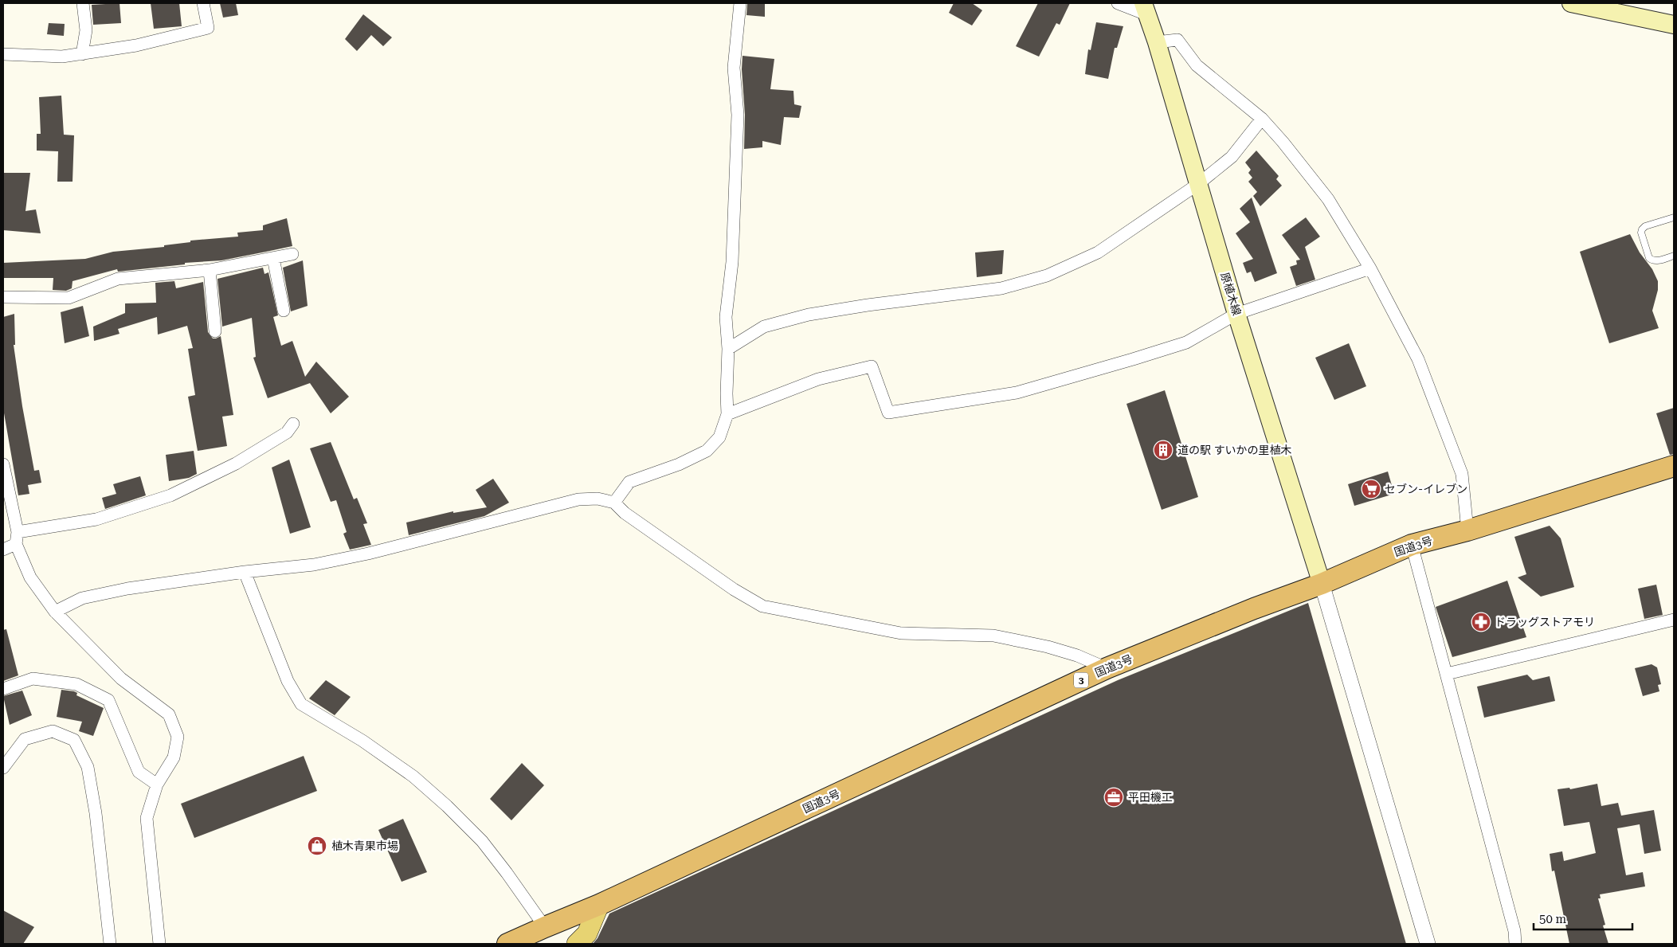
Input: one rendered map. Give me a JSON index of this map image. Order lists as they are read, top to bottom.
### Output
{
  "streets": {
    "highway": ["国道3号", "3"],
    "main road": ["原植木線"]
  },
  "crossings": [
    ["原植木線", "国道3号"]
  ],
  "places": {
    "building": ["道の駅 すいかの里植木"],
    "supermarket": ["セブン-イレブン"],
    "pharmacy": ["ドラッグストアモリ"],
    "office": ["平田機工"],
    "shop": ["植木青果市場"]
  },
  "scale_bar": "50 m"
}
